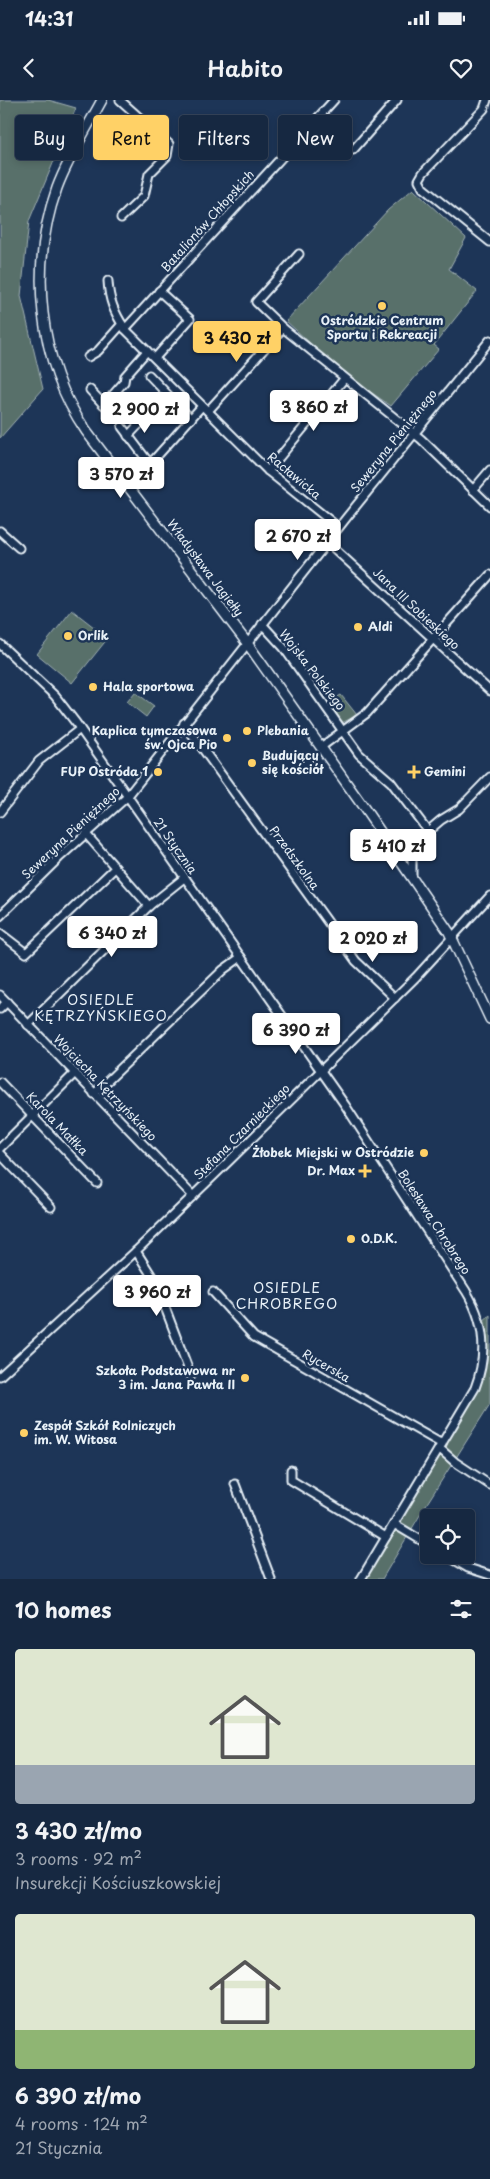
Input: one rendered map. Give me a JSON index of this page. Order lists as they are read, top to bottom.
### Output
{
  "streets": {
    "main road": ["Władysława Jagiełły"],
    "street": [
      "Batalionów Chłopskich",
      "Seweryna Pieniężnego",
      "Racławicka",
      "Jana III Sobieskiego",
      "Wojska Polskiego",
      "21 Stycznia",
      "Przedszkolna",
      "Wojciecha Kętrzyńskiego",
      "Karola Małłka",
      "Stefana Czarnieckiego",
      "Bolesława Chrobrego",
      "Rycerska"
    ]
  },
  "crossings": [
    ["Batalionów Chłopskich", "Racławicka"],
    ["Seweryna Pieniężnego", "Racławicka"],
    ["Seweryna Pieniężnego", "Władysława Jagiełły"],
    ["Seweryna Pieniężnego", "Jana III Sobieskiego"],
    ["Seweryna Pieniężnego", "Wojska Polskiego"],
    ["Seweryna Pieniężnego", "21 Stycznia"],
    ["Seweryna Pieniężnego", "Przedszkolna"],
    ["Władysława Jagiełły", "Wojska Polskiego"],
    ["Władysława Jagiełły", "Stefana Czarnieckiego"],
    ["Jana III Sobieskiego", "Wojska Polskiego"],
    ["21 Stycznia", "Stefana Czarnieckiego"],
    ["21 Stycznia", "Bolesława Chrobrego"],
    ["Przedszkolna", "Stefana Czarnieckiego"],
    ["Wojciecha Kętrzyńskiego", "Stefana Czarnieckiego"],
    ["Stefana Czarnieckiego", "Bolesława Chrobrego"],
    ["Bolesława Chrobrego", "Rycerska"]
  ],
  "districts": ["OSIEDLE KĘTRZYŃSKIEGO", "OSIEDLE CHROBREGO"],
  "places": {
    "other": [
      "Ostródzkie Centrum Sportu i Rekreacji",
      "Aldi",
      "Orlik",
      "Hala sportowa",
      "Plebania",
      "Kaplica tymczasowa św. Ojca Pio",
      "Budujący się kościół",
      "FUP Ostróda 1",
      "Żłobek Miejski w Ostródzie",
      "O.D.K.",
      "Szkoła Podstawowa nr 3 im. Jana Pawła II",
      "Zespół Szkół Rolniczych im. W. Witosa"
    ],
    "health": ["Gemini", "Dr. Max"]
  },
  "page": {
    "status": "14:31",
    "header": "Habito",
    "chip": [
      "Buy",
      "Rent",
      "Filters",
      "New"
    ],
    "price": [
      "3 430 zł",
      "3 860 zł",
      "2 900 zł",
      "3 570 zł",
      "2 670 zł",
      "5 410 zł",
      "6 340 zł",
      "2 020 zł",
      "6 390 zł",
      "3 960 zł"
    ],
    "heading": "10 homes",
    "list": [
      {
        "name": "3 430 zł/mo",
        "note": "3 rooms · 92 m² · Insurekcji Kościuszkowskiej"
      },
      {
        "name": "6 390 zł/mo",
        "note": "4 rooms · 124 m² · 21 Stycznia"
      }
    ]
  }
}
